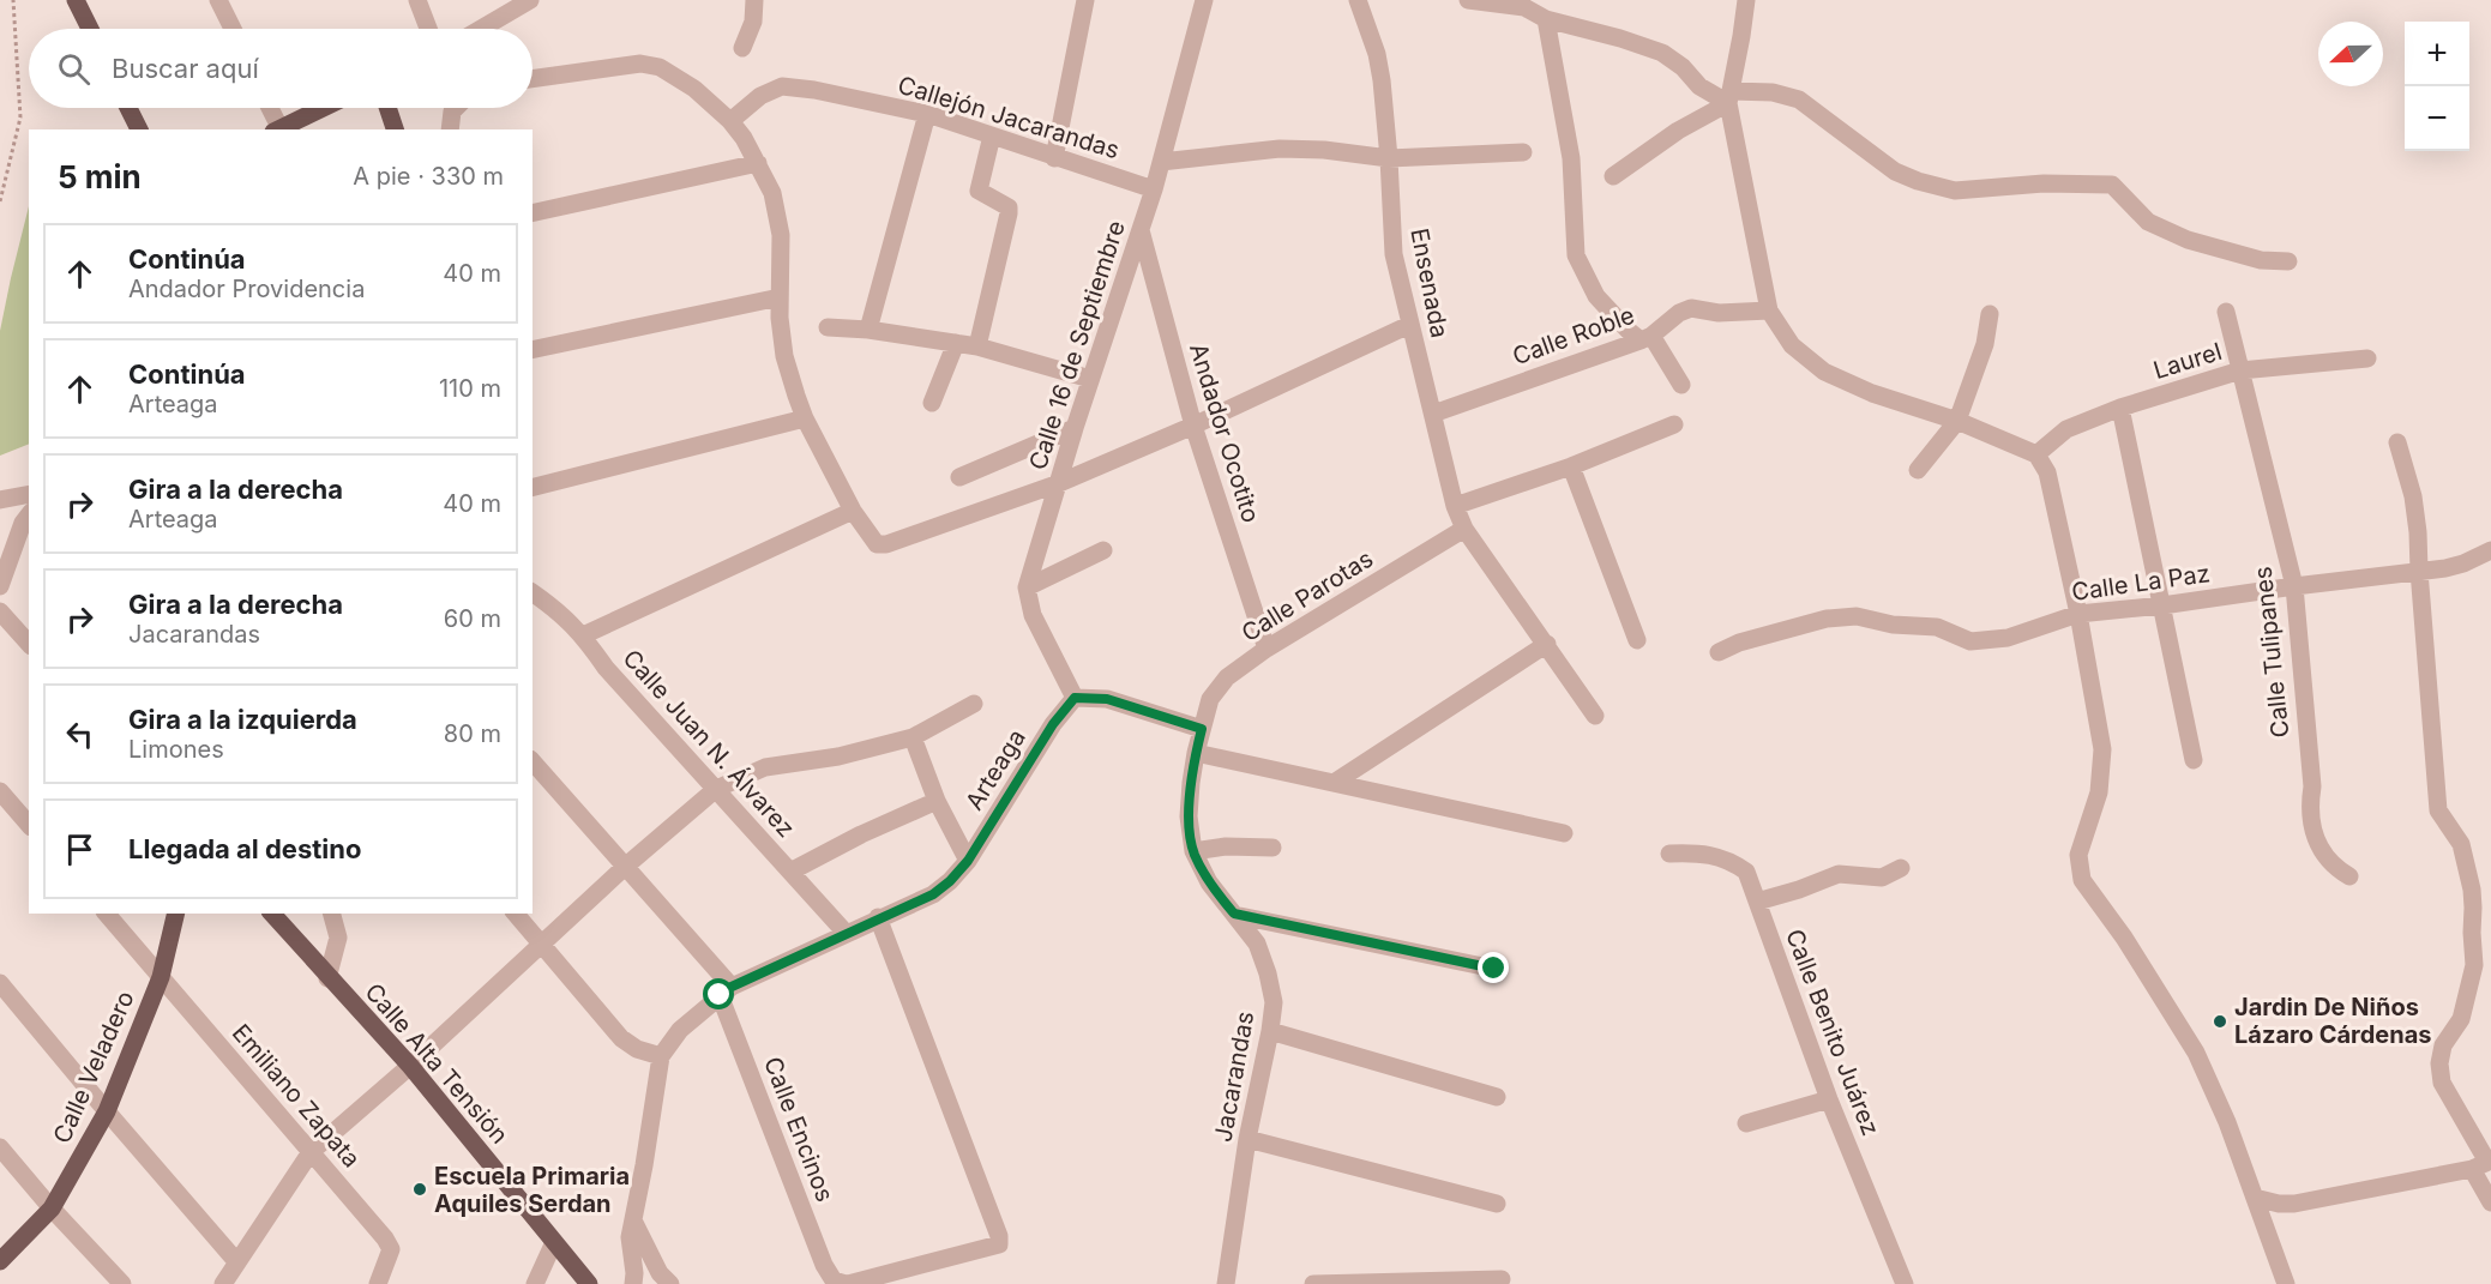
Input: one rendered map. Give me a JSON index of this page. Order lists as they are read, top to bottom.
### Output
{
  "streets": {
    "main road": ["Calle Alta Tensión", "Calle Veladero"],
    "street": [
      "Callejón Jacarandas",
      "Ensenada",
      "Calle Roble",
      "Calle 16 de Septiembre",
      "Laurel",
      "Andador Ocotito",
      "Calle La Paz",
      "Calle Parotas",
      "Calle Tulipanes",
      "Calle Juan N. Álvarez",
      "Arteaga",
      "Calle Benito Juárez",
      "Jacarandas",
      "Emiliano Zapata",
      "Calle Encinos"
    ]
  },
  "crossings": [
    ["Callejón Jacarandas", "Calle 16 de Septiembre"],
    ["Ensenada", "Calle Roble"],
    ["Ensenada", "Calle Parotas"],
    ["Calle 16 de Septiembre", "Andador Ocotito"],
    ["Laurel", "Calle Tulipanes"],
    ["Andador Ocotito", "Calle Parotas"],
    ["Calle La Paz", "Calle Tulipanes"],
    ["Calle Parotas", "Jacarandas"],
    ["Calle Juan N. Álvarez", "Arteaga"],
    ["Arteaga", "Calle Encinos"],
    ["Calle Veladero", "Emiliano Zapata"]
  ],
  "places": ["Jardin De Niños Lázaro Cárdenas", "Escuela Primaria Aquiles Serdan"],
  "north": "left",
  "page": {
    "map_buttons": ["+", "−"],
    "search": "Buscar aquí",
    "heading": ["5 min", "A pie · 330 m"],
    "list": [
      ["Continúa", "Andador Providencia", "40 m"],
      ["Continúa", "Arteaga", "110 m"],
      ["Gira a la derecha", "Arteaga", "40 m"],
      ["Gira a la derecha", "Jacarandas", "60 m"],
      ["Gira a la izquierda", "Limones", "80 m"],
      "Llegada al destino"
    ]
  }
}
